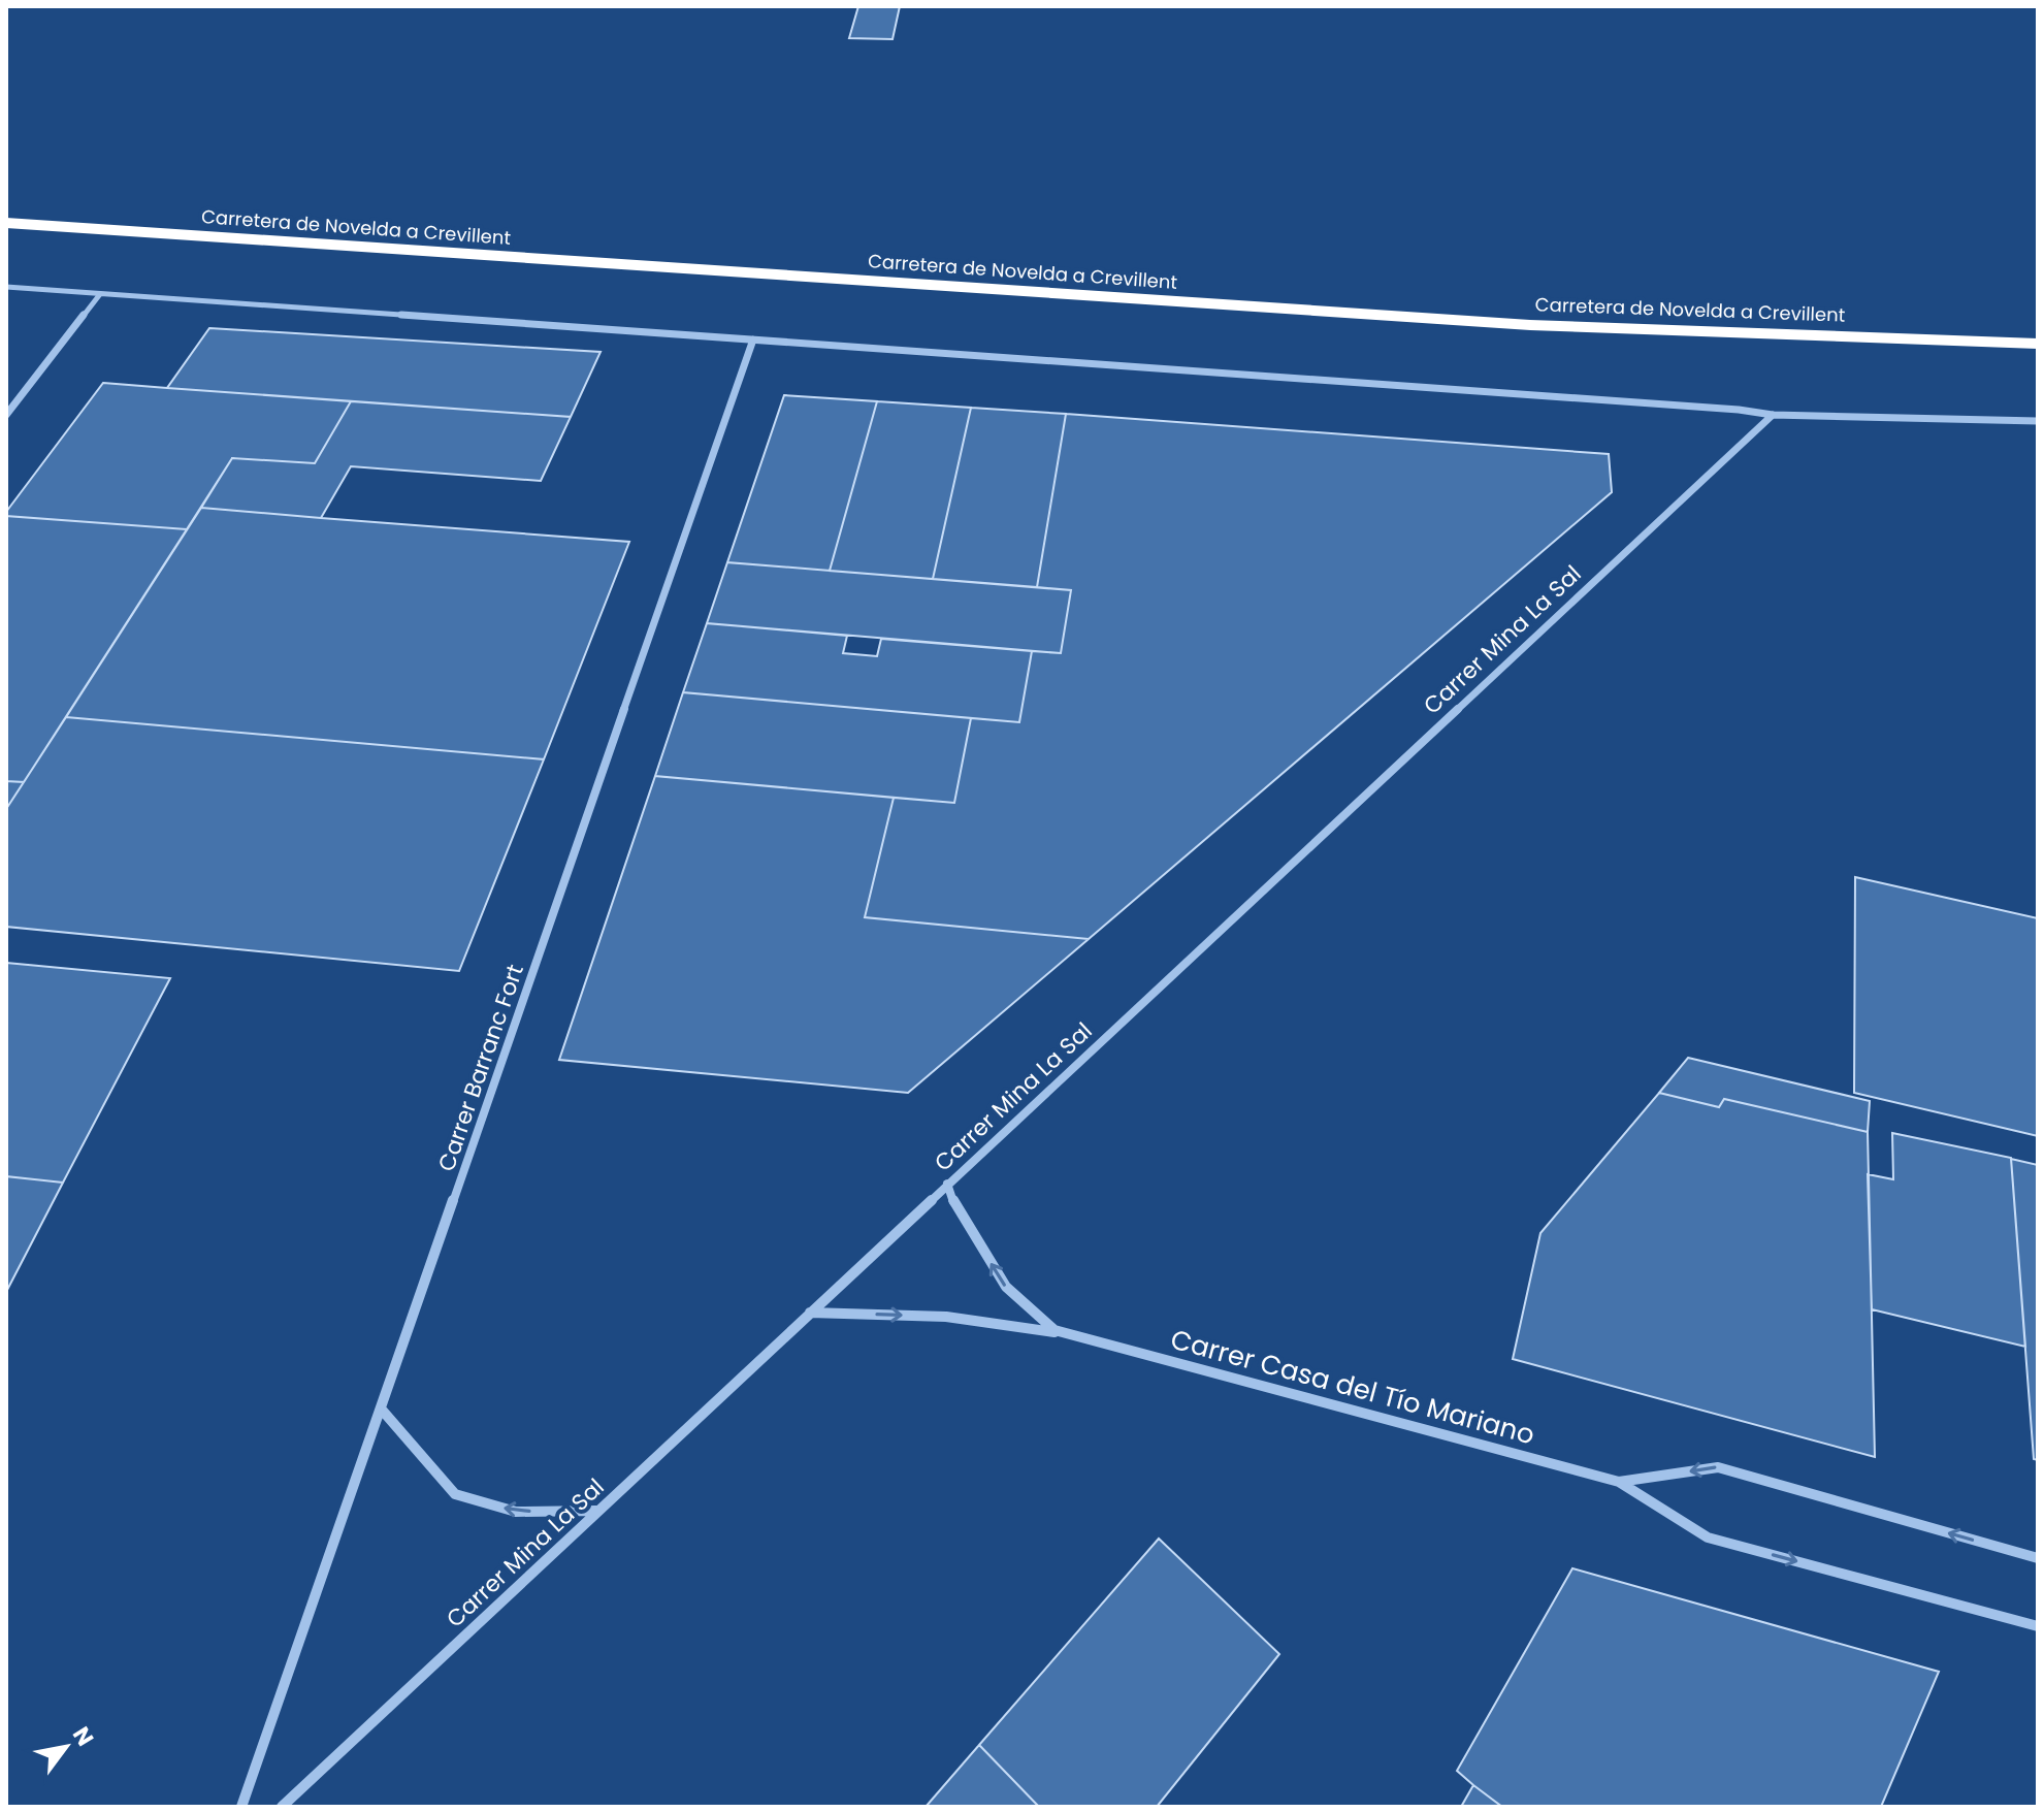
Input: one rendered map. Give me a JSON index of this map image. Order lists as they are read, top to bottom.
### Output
{
  "streets": {
    "highway": ["Carretera de Novelda a Crevillent"],
    "street": ["Carrer Mina La Sal", "Carrer Barranc Fort", "Carrer Casa del Tío Mariano"]
  },
  "crossings": [
    ["Carrer Mina La Sal", "Carrer Casa del Tío Mariano"]
  ],
  "north": "top right"
}
